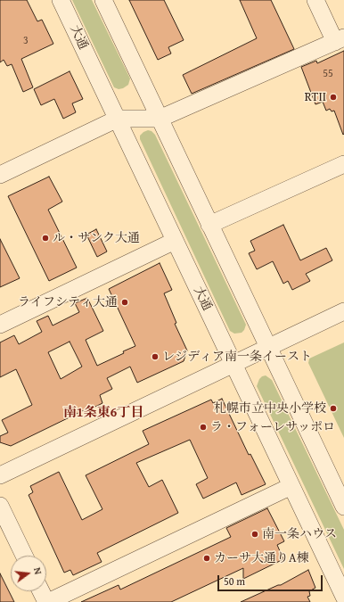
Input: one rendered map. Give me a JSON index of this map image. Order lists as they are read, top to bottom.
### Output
{
  "streets": {
    "street": ["大通"]
  },
  "districts": ["南1条東6丁目"],
  "places": [
    "RTII",
    "ル・サンク大通",
    "ライフシティ大通",
    "レジディア南一条イースト",
    "札幌市立中央小学校",
    "ラ・フォーレサッポロ",
    "南一条ハウス",
    "カーサ大通りA棟"
  ],
  "house_numbers": ["3", "55"],
  "scale_bar": "50 m",
  "north": "right"
}
